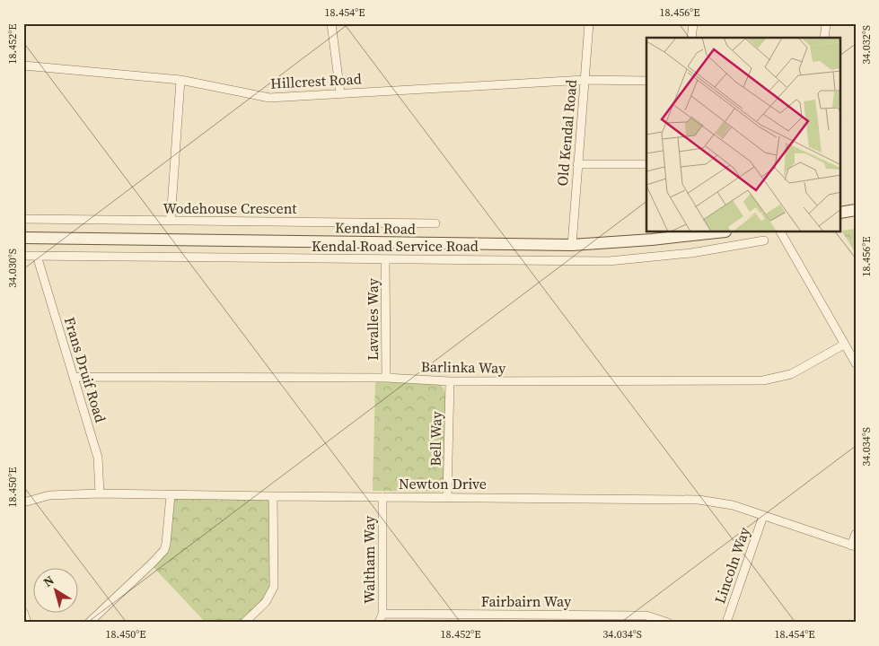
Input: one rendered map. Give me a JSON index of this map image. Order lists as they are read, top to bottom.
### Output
{
  "streets": {
    "main road": ["Kendal Road"],
    "street": [
      "Hillcrest Road",
      "Old Kendal Road",
      "Wodehouse Crescent",
      "Kendal Road Service Road",
      "Lavalles Way",
      "Barlinka Way",
      "Frans Druif Road",
      "Bell Way",
      "Newton Drive",
      "Waltham Way",
      "Lincoln Way",
      "Fairbairn Way"
    ]
  },
  "crossings": [
    ["Hillcrest Road", "Old Kendal Road"],
    ["Old Kendal Road", "Kendal Road"],
    ["Kendal Road Service Road", "Lavalles Way"],
    ["Kendal Road Service Road", "Frans Druif Road"],
    ["Lavalles Way", "Barlinka Way"],
    ["Barlinka Way", "Frans Druif Road"],
    ["Barlinka Way", "Bell Way"],
    ["Frans Druif Road", "Newton Drive"],
    ["Bell Way", "Newton Drive"],
    ["Newton Drive", "Waltham Way"],
    ["Newton Drive", "Lincoln Way"],
    ["Waltham Way", "Fairbairn Way"]
  ],
  "north": "top left",
  "coordinates": [
    "18.454°E",
    "18.456°E",
    "18.452°E",
    "34.032°S",
    "34.030°S",
    "34.034°S",
    "18.450°E"
  ]
}
